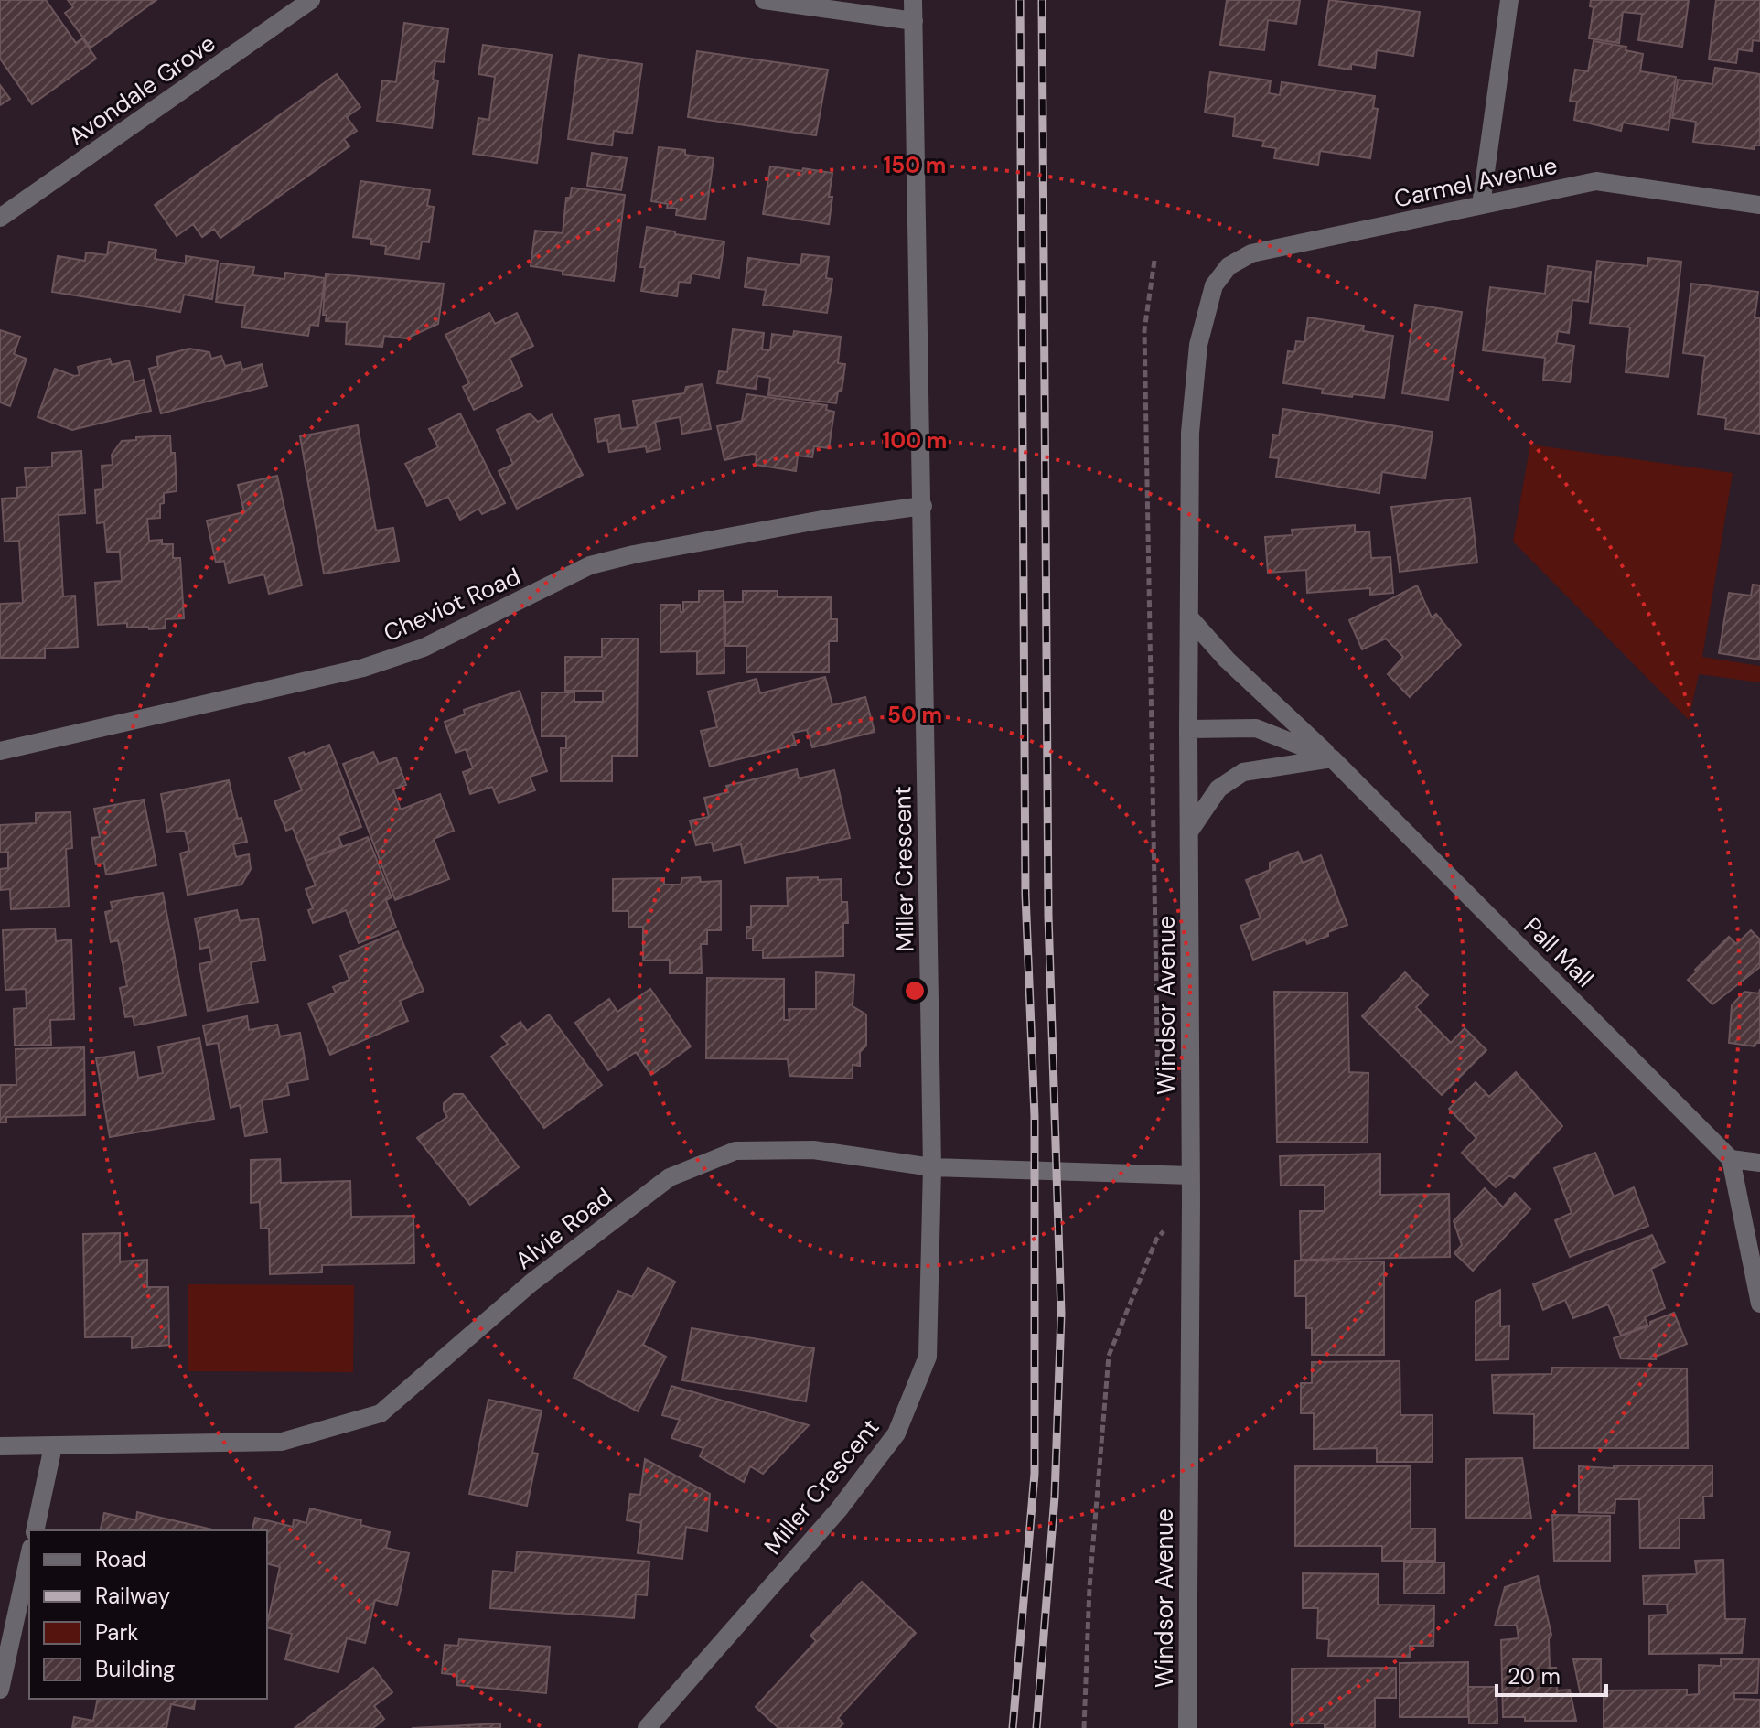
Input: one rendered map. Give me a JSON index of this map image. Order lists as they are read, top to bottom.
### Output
{
  "streets": {
    "street": [
      "Avondale Grove",
      "Carmel Avenue",
      "Cheviot Road",
      "Miller Crescent",
      "Pall Mall",
      "Windsor Avenue",
      "Alvie Road"
    ]
  },
  "crossings": [
    ["Carmel Avenue", "Windsor Avenue"],
    ["Cheviot Road", "Miller Crescent"],
    ["Miller Crescent", "Alvie Road"],
    ["Pall Mall", "Windsor Avenue"],
    ["Windsor Avenue", "Alvie Road"]
  ],
  "legend": [
    "Road",
    "Railway",
    "Park",
    "Building"
  ],
  "scale_bar": "20 m",
  "rings": ["150 m", "100 m", "50 m"]
}
